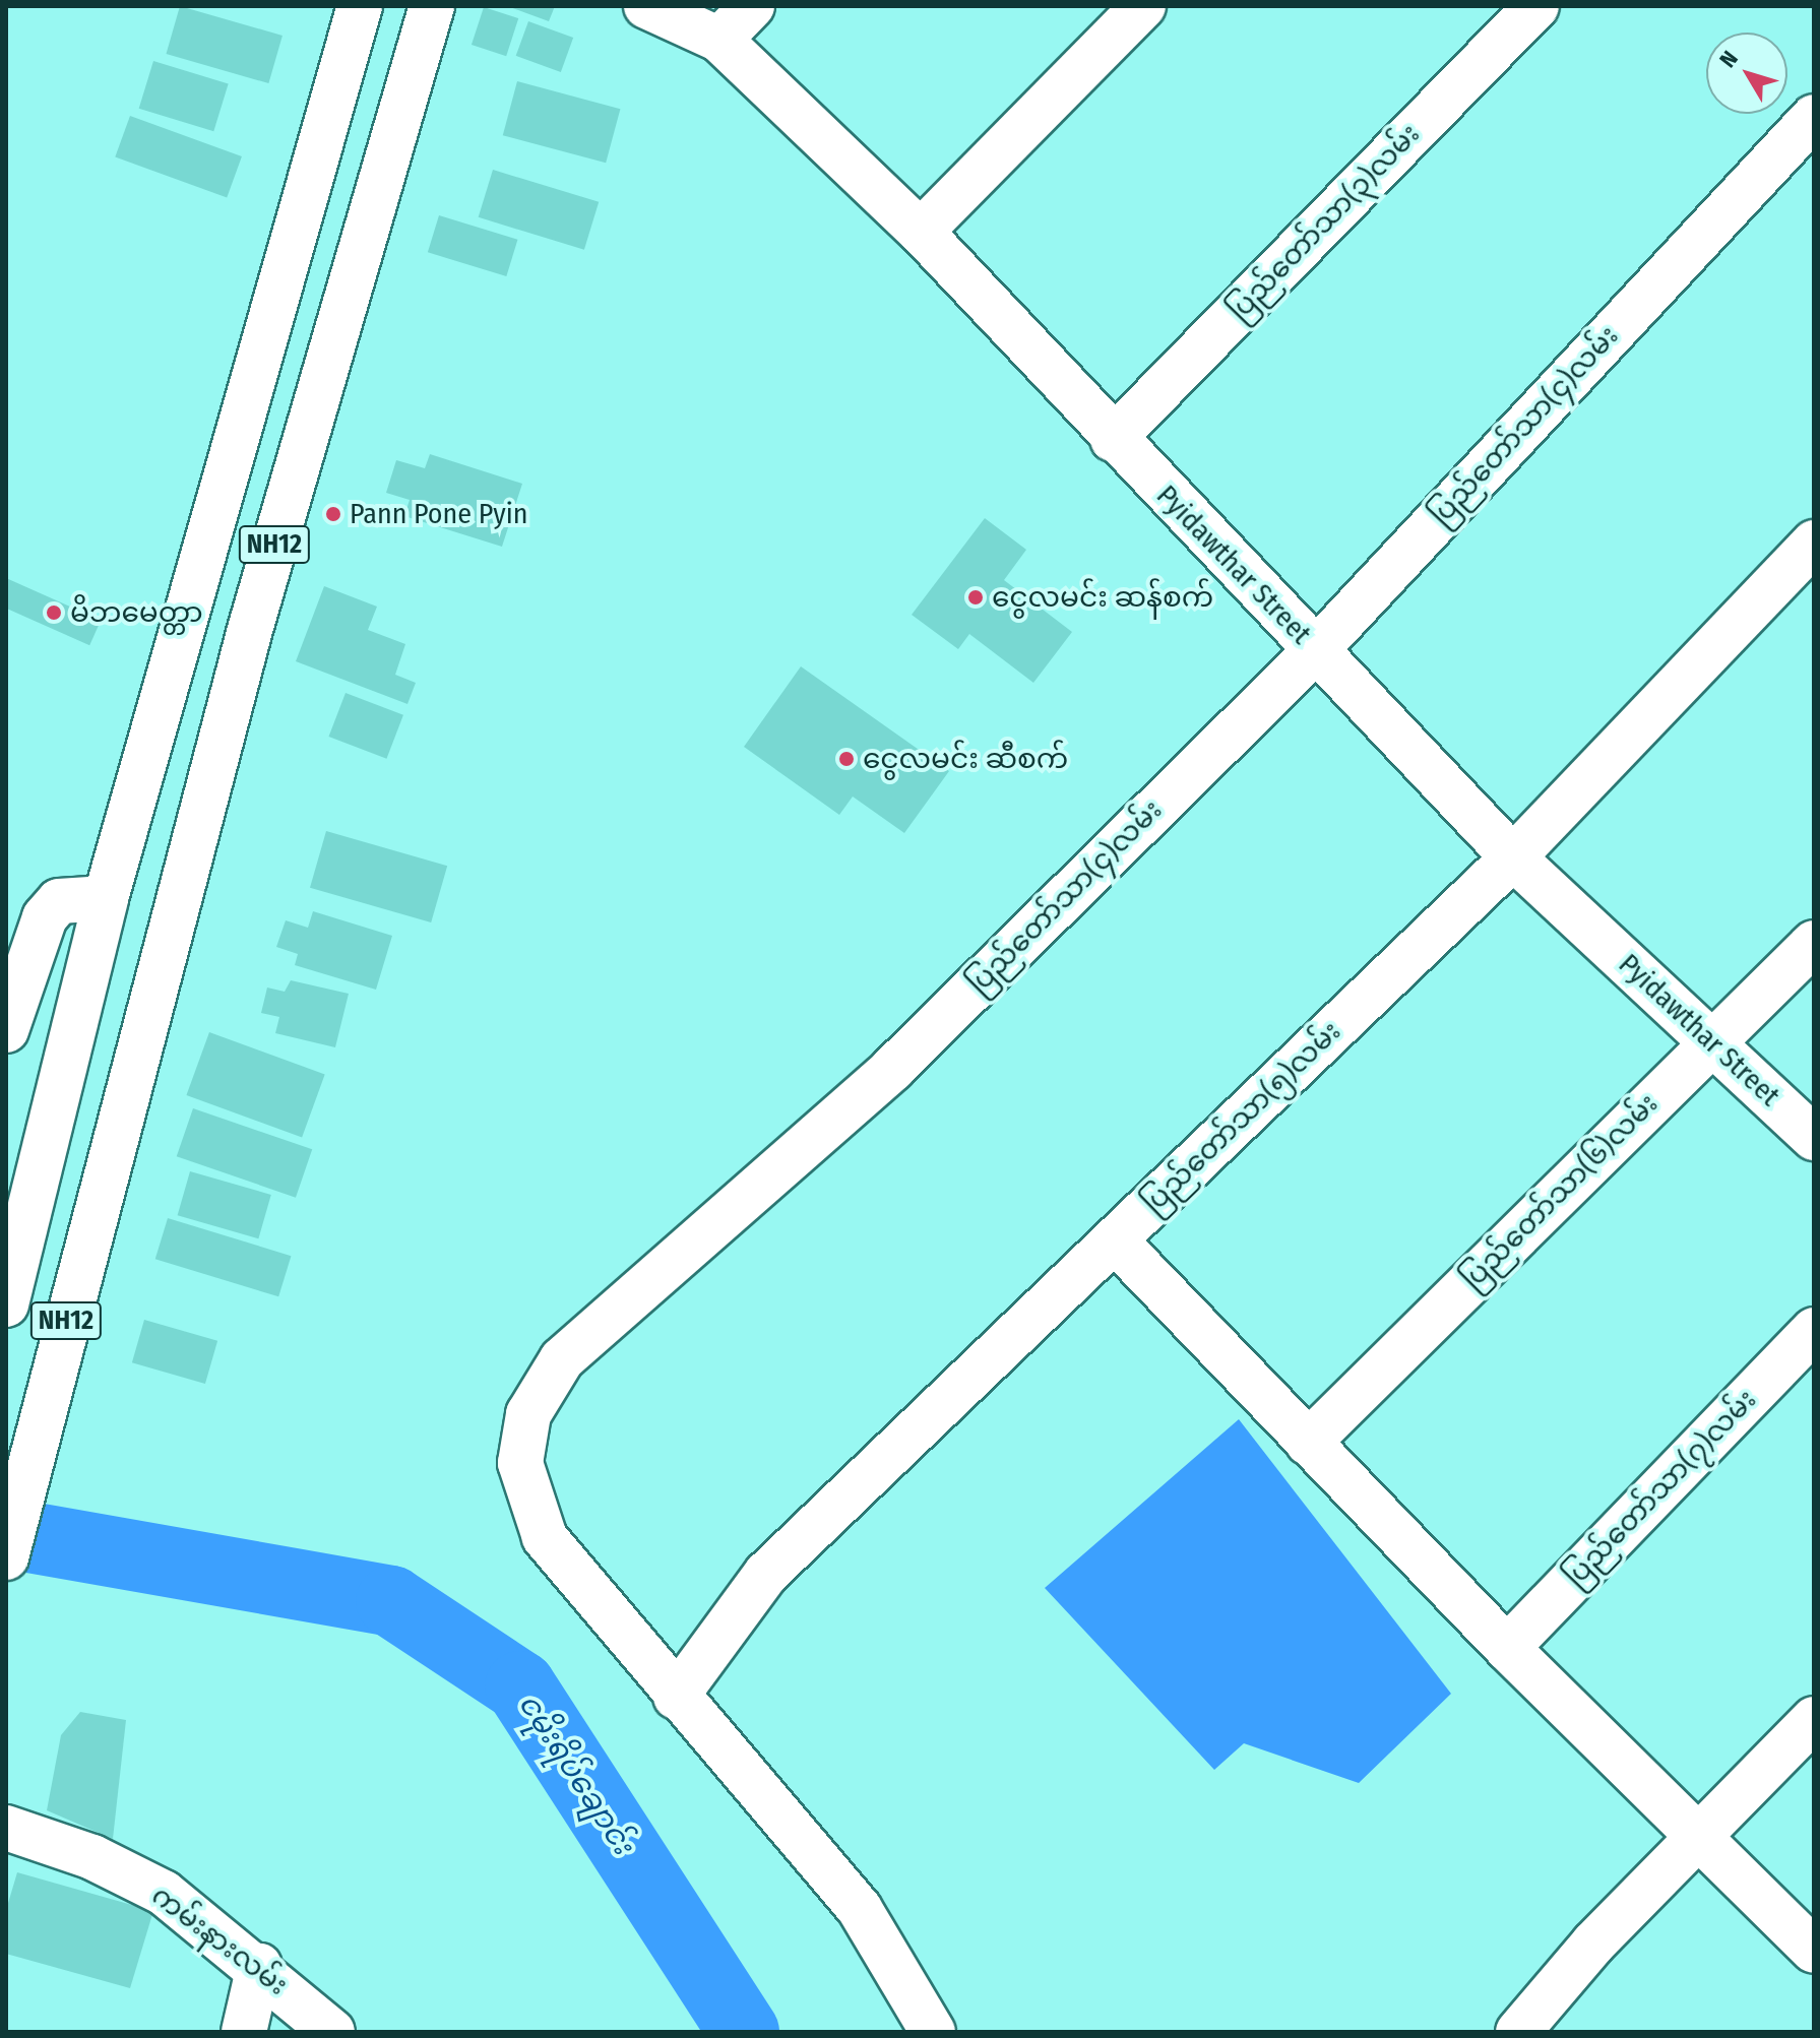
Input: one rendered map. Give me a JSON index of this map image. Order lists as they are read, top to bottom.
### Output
{
  "streets": {
    "main road": [
      "ပြည်တော်သာ(၃)လမ်း",
      "ပြည်တော်သာ(၄)လမ်း",
      "NH12",
      "Pyidawthar Street",
      "ပြည်တော်သာ(၅)လမ်း",
      "ပြည်တော်သာ(၆)လမ်း",
      "ပြည်တော်သာ(၇)လမ်း",
      "ကမ်းနားလမ်း"
    ]
  },
  "crossings": [
    ["ပြည်တော်သာ(၃)လမ်း", "Pyidawthar Street"],
    ["ပြည်တော်သာ(၄)လမ်း", "Pyidawthar Street"],
    ["ပြည်တော်သာ(၄)လမ်း", "ပြည်တော်သာ(၅)လမ်း"],
    ["Pyidawthar Street", "ပြည်တော်သာ(၅)လမ်း"],
    ["Pyidawthar Street", "ပြည်တော်သာ(၆)လမ်း"]
  ],
  "water": ["ငမိုးရိပ်ချောင်း"],
  "places": [
    "Pann Pone Pyin",
    "ငွေလမင်း ဆန်စက်",
    "မိဘမေတ္တာ",
    "ငွေလမင်း ဆီစက်"
  ],
  "north": "top left"
}
